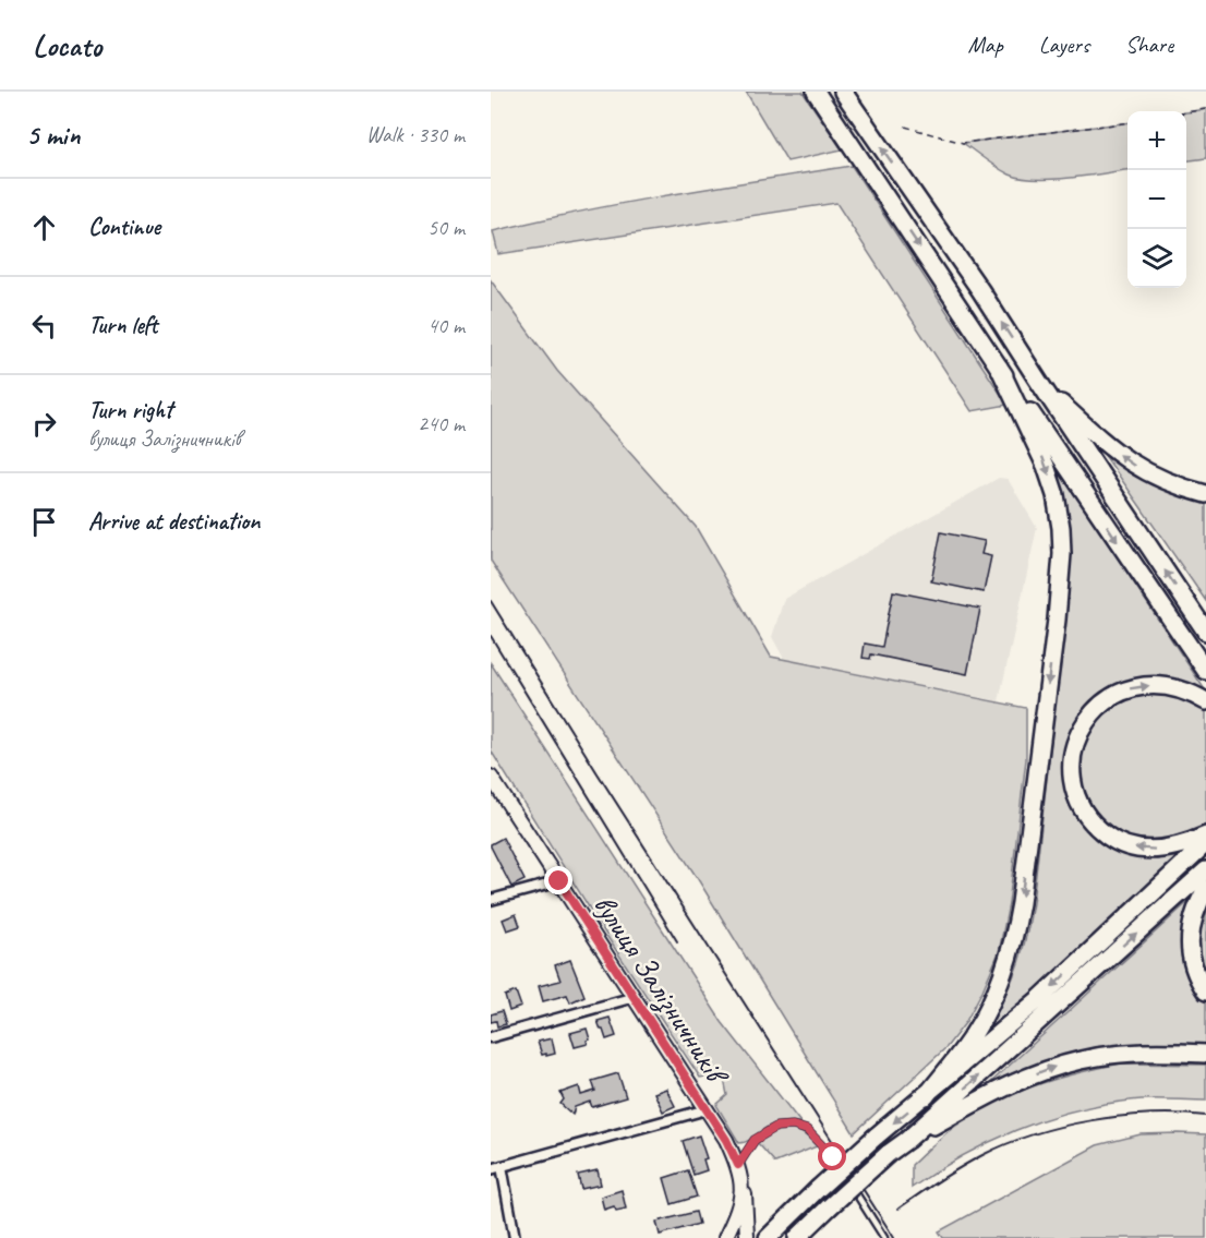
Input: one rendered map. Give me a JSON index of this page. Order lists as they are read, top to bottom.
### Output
{
  "streets": {
    "street": ["вулиця Залізничників"]
  },
  "page": {
    "header": "Locato",
    "nav": ["Map", "Layers", "Share"],
    "heading": ["5 min", "Walk · 330 m"],
    "map_buttons": ["+", "−"],
    "list": [
      ["Continue", "50 m"],
      ["Turn left", "40 m"],
      ["Turn right", "вулиця Залізничників", "240 m"],
      "Arrive at destination"
    ]
  }
}
